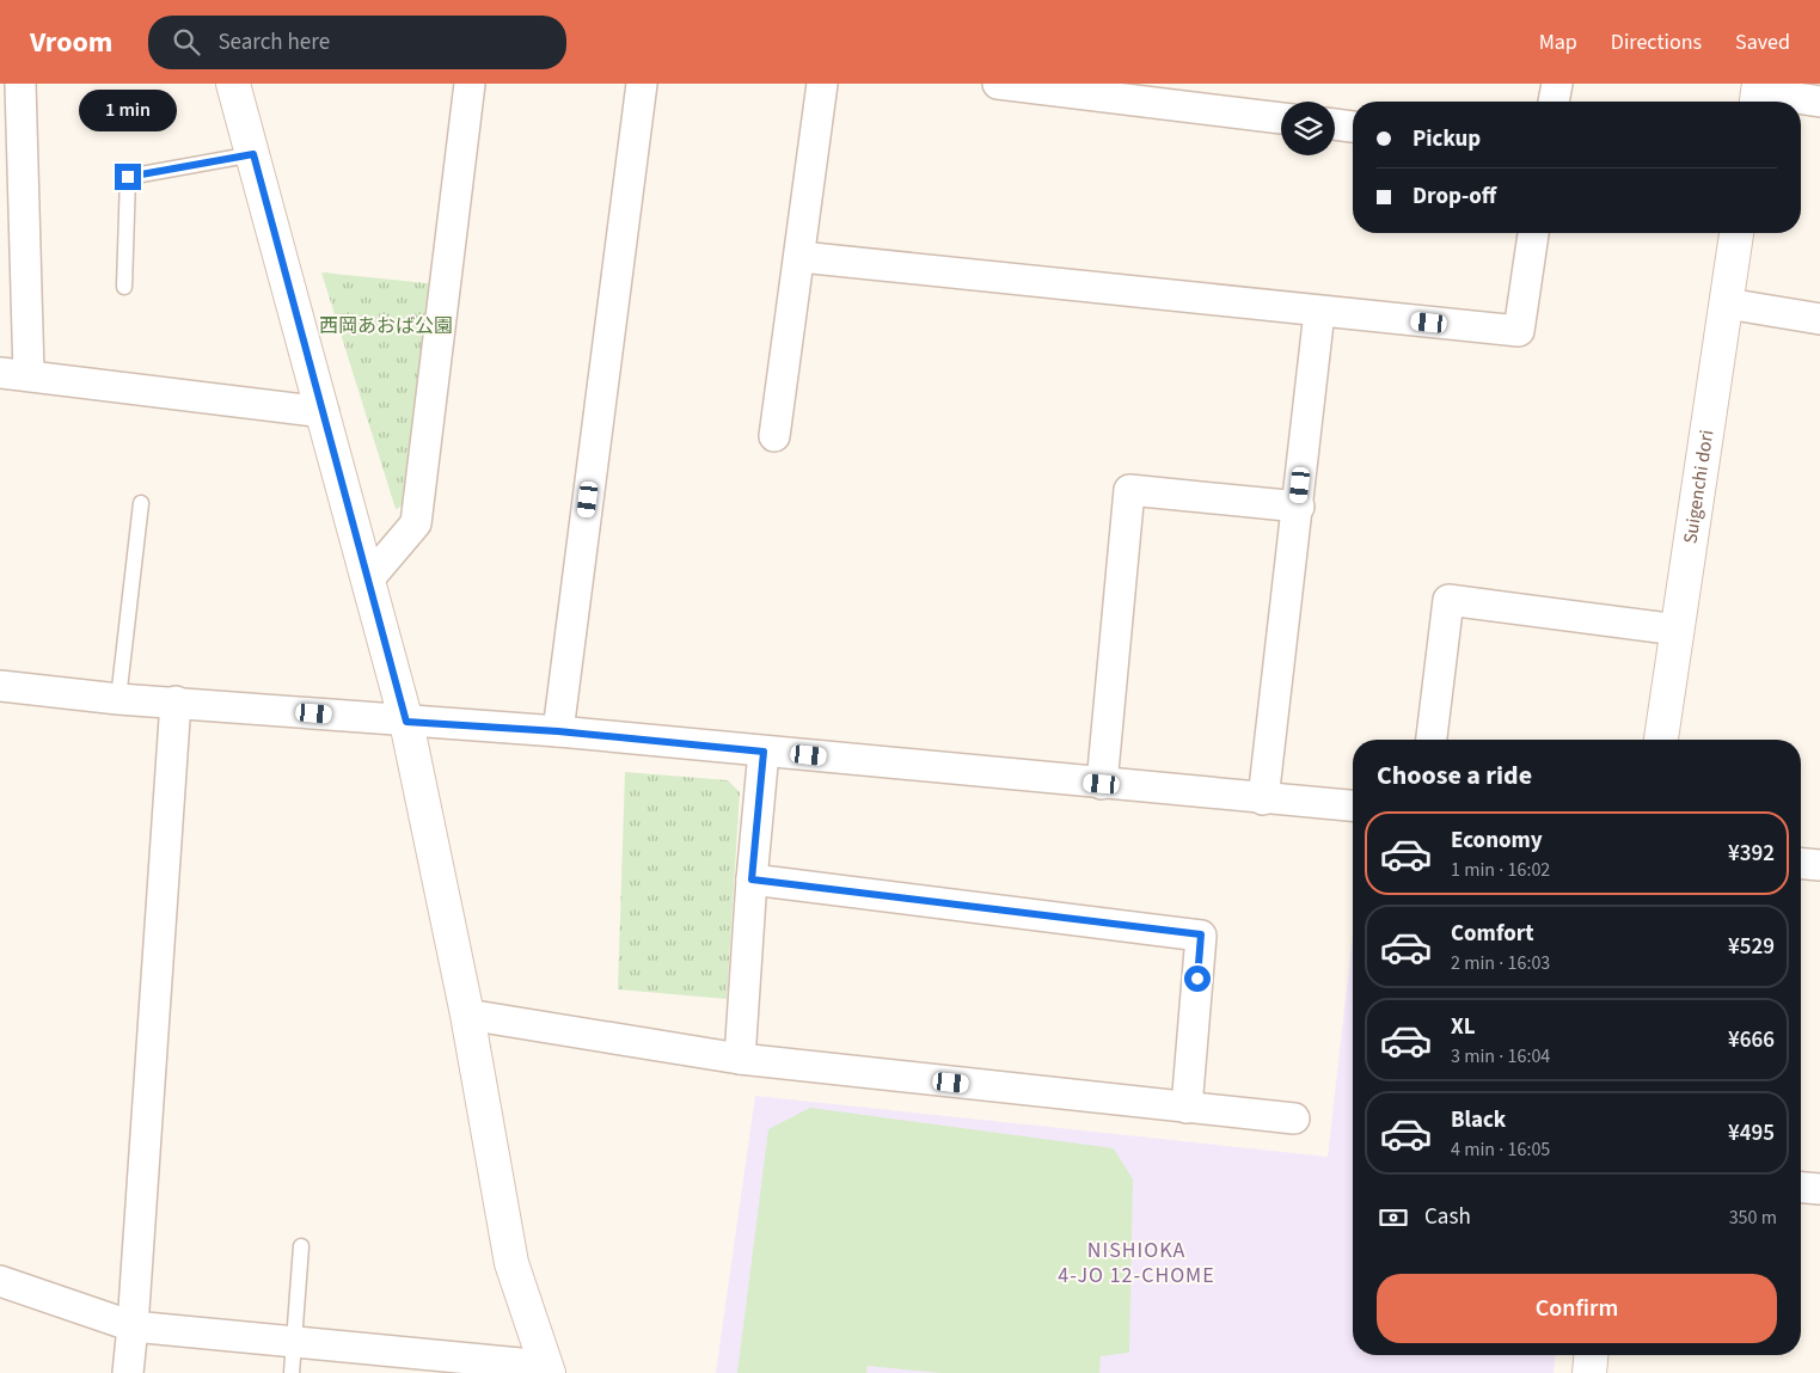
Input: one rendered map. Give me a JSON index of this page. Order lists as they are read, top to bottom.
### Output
{
  "streets": {
    "street": ["Suigenchi dori"]
  },
  "districts": ["NISHIOKA 4-JO 12-CHOME"],
  "parks": ["西岡あおば公園"],
  "page": {
    "header": "Vroom",
    "search": "Search here",
    "nav": ["Map", "Directions", "Saved"],
    "bubble": "1 min",
    "banner": ["Pickup", "Drop-off"],
    "heading": "Choose a ride",
    "list": [
      {
        "name": "Economy",
        "note": "1 min · 16:02",
        "value": "¥392"
      },
      {
        "name": "Comfort",
        "note": "2 min · 16:03",
        "value": "¥529"
      },
      {
        "name": "XL",
        "note": "3 min · 16:04",
        "value": "¥666"
      },
      {
        "name": "Black",
        "note": "4 min · 16:05",
        "value": "¥495"
      }
    ],
    "pay": ["Cash", "350 m"],
    "buttons": "Confirm"
  }
}
